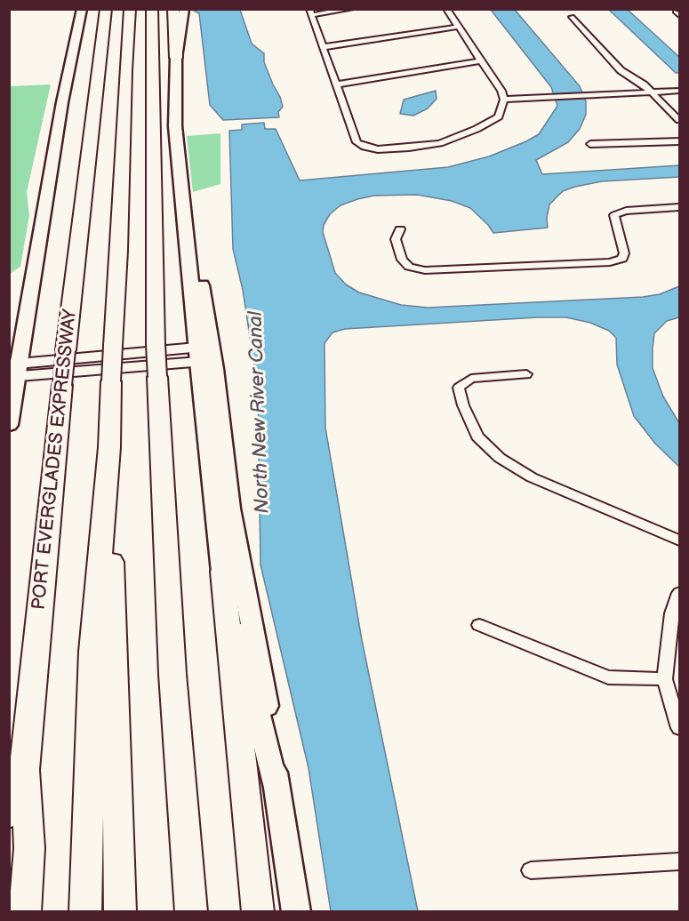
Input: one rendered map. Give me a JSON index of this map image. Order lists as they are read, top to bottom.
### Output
{
  "streets": {
    "highway": ["PORT EVERGLADES EXPRESSWAY"]
  },
  "water": ["North New River Canal"]
}
